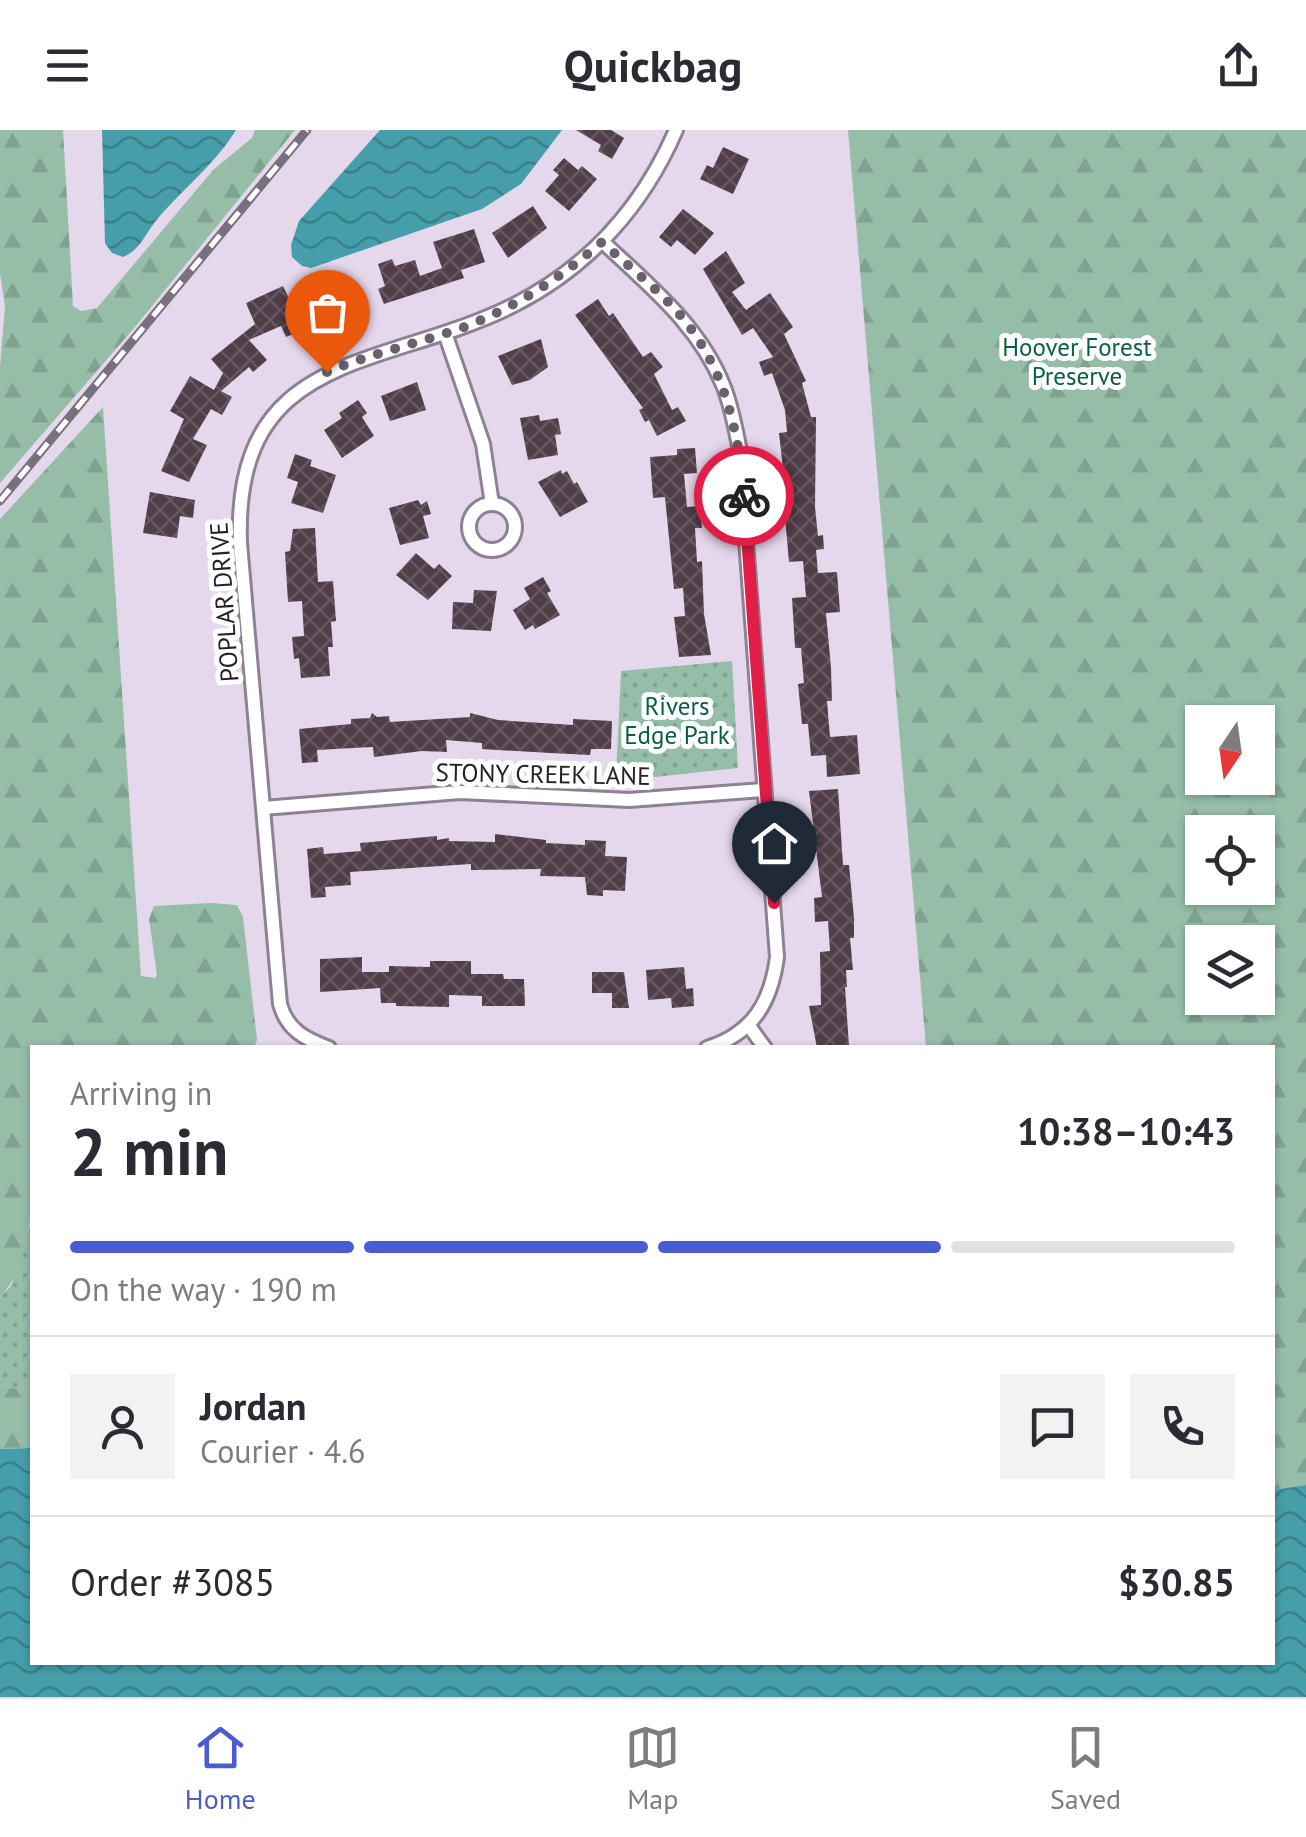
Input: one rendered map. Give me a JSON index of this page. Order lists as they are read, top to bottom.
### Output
{
  "streets": {
    "street": ["POPLAR DRIVE", "STONY CREEK LANE"]
  },
  "crossings": [
    ["POPLAR DRIVE", "STONY CREEK LANE"]
  ],
  "parks": ["Hoover Forest Preserve", "Rivers Edge Park"],
  "north": "bottom",
  "page": {
    "header": "Quickbag",
    "heading": ["2 min", "Arriving in", "10:38–10:43"],
    "panel": [
      "Jordan",
      "Courier · 4.6",
      "Order #3085",
      "$30.85"
    ],
    "bar": "On the way · 190 m",
    "tabs": ["Home", "Map", "Saved"]
  }
}
